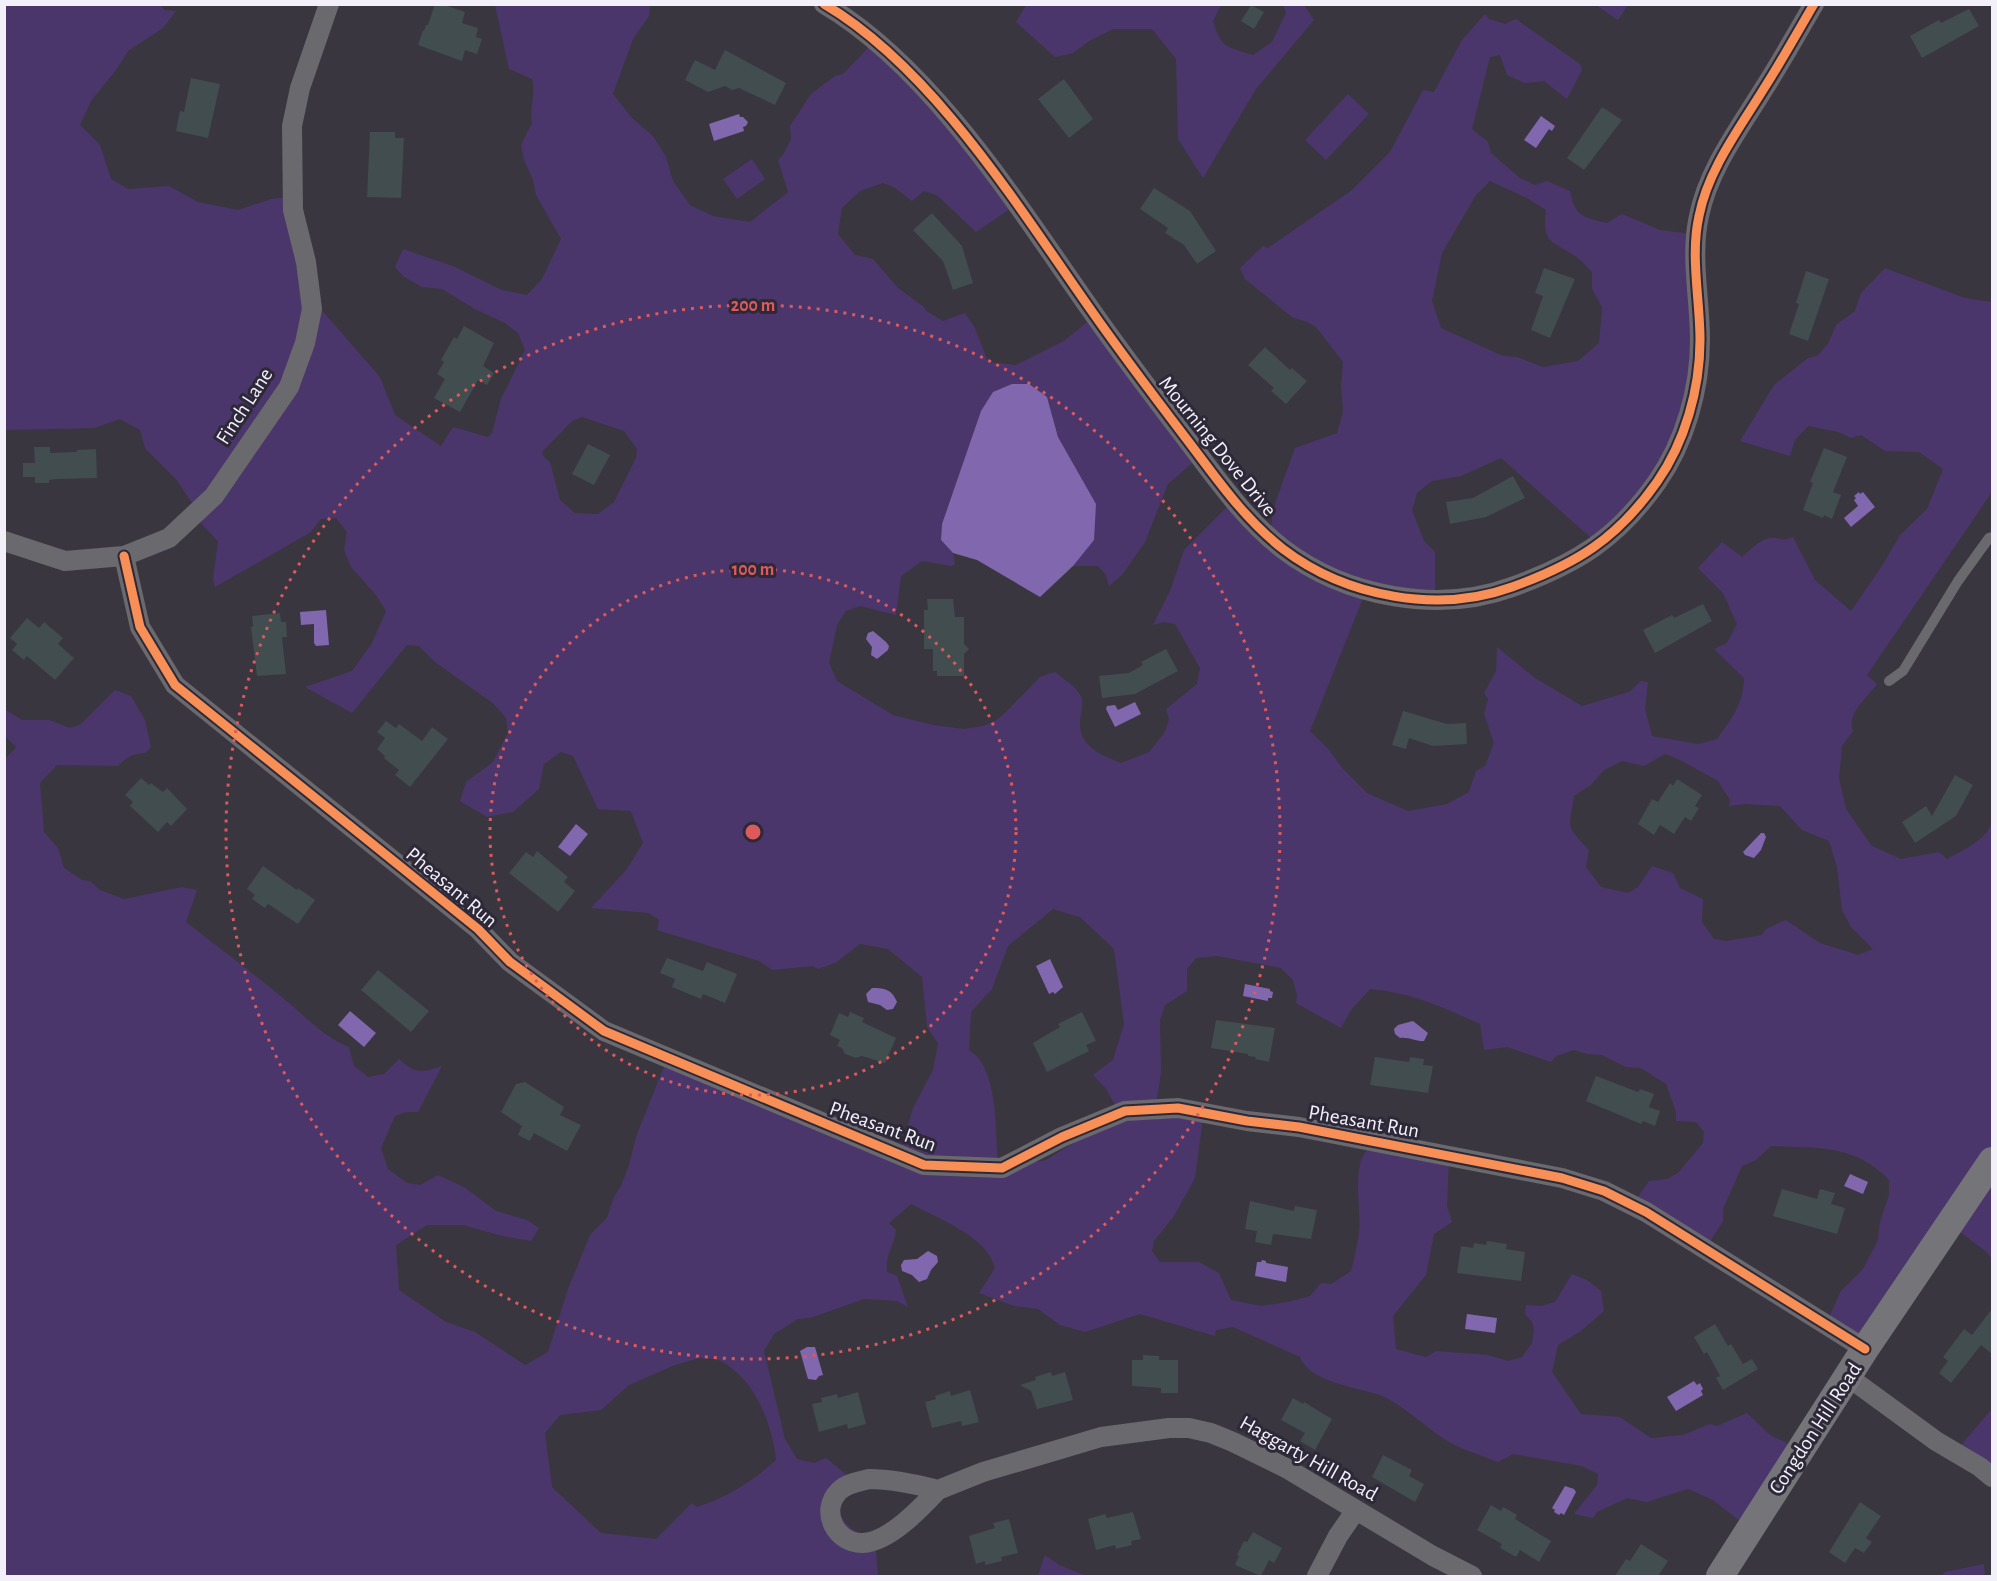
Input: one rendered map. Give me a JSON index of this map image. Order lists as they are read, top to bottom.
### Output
{
  "streets": {
    "street": [
      "Finch Lane",
      "Mourning Dove Drive",
      "Pheasant Run",
      "Congdon Hill Road",
      "Haggarty Hill Road"
    ]
  },
  "crossings": [
    ["Finch Lane", "Pheasant Run"],
    ["Pheasant Run", "Congdon Hill Road"]
  ],
  "rings": ["200 m", "100 m"]
}
